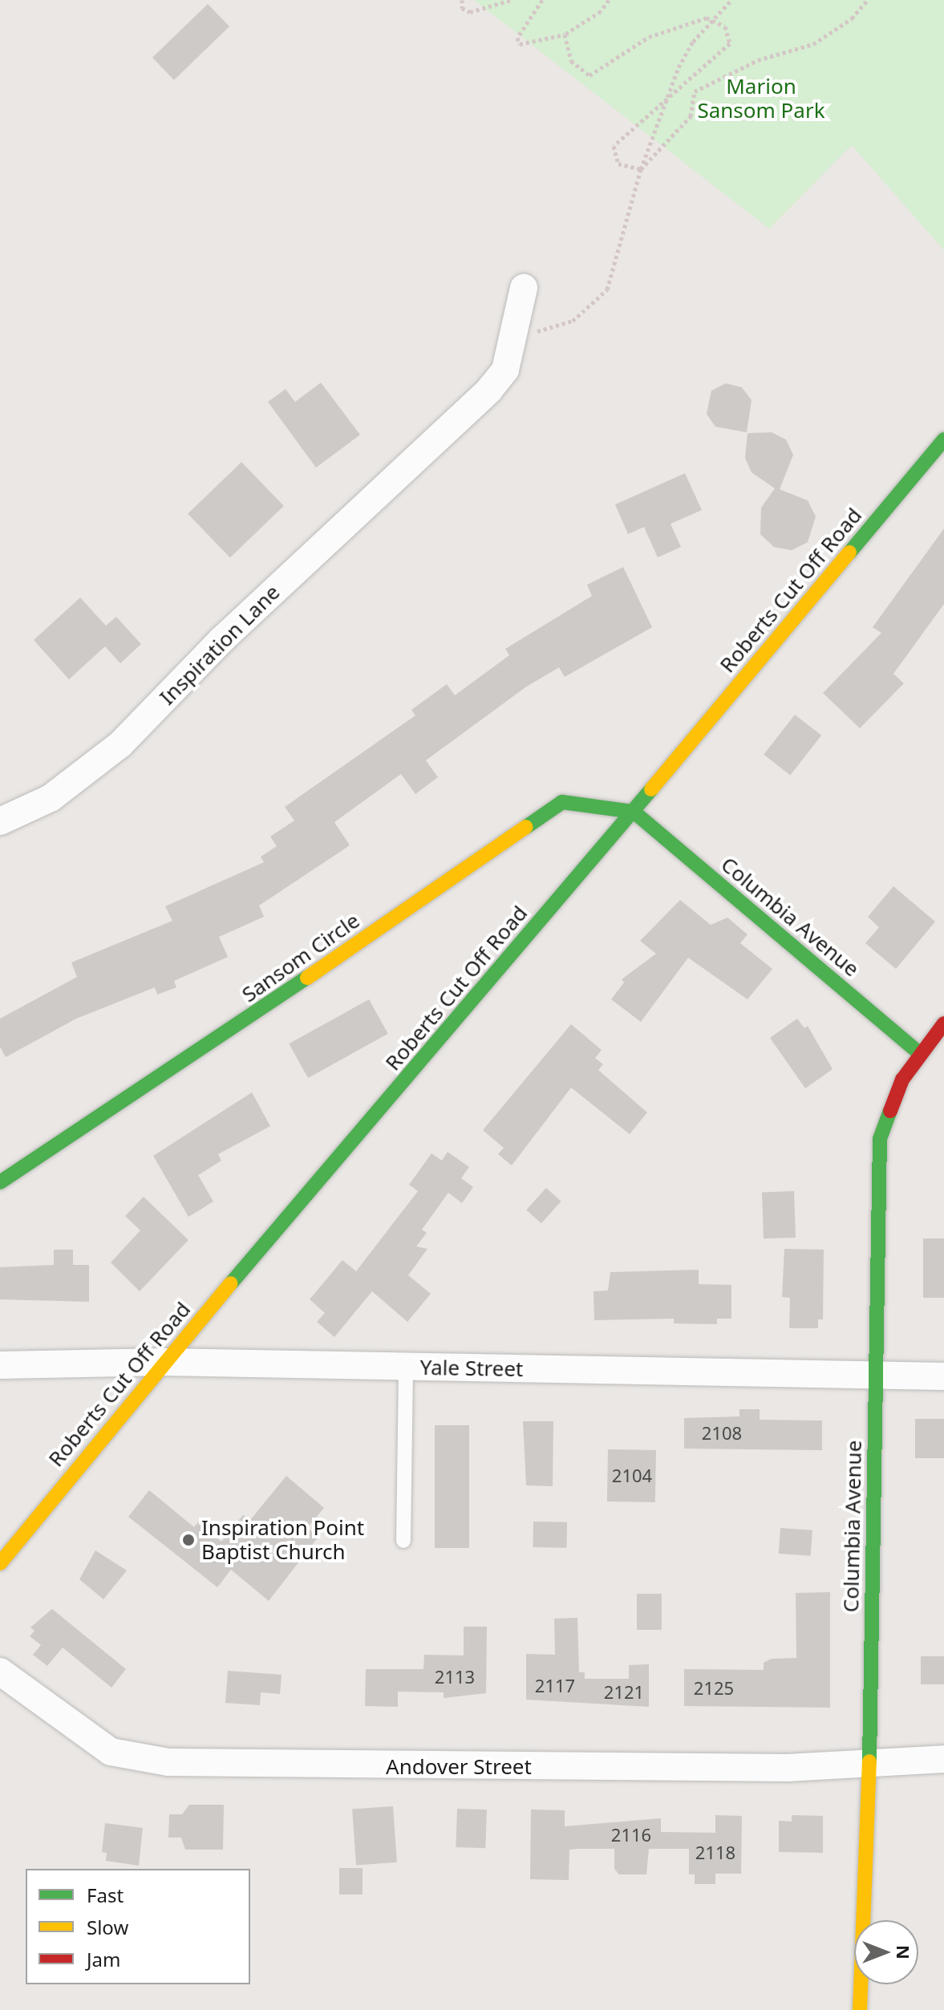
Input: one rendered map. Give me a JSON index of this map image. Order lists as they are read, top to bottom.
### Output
{
  "streets": {
    "street": [
      "Roberts Cut Off Road",
      "Inspiration Lane",
      "Columbia Avenue",
      "Sansom Circle",
      "Yale Street",
      "Andover Street"
    ]
  },
  "crossings": [
    ["Roberts Cut Off Road", "Columbia Avenue"],
    ["Roberts Cut Off Road", "Sansom Circle"],
    ["Roberts Cut Off Road", "Yale Street"],
    ["Columbia Avenue", "Sansom Circle"],
    ["Columbia Avenue", "Yale Street"],
    ["Columbia Avenue", "Andover Street"]
  ],
  "parks": ["Marion Sansom Park"],
  "places": ["Inspiration Point Baptist Church"],
  "house_numbers": [
    "2108",
    "2104",
    "2113",
    "2117",
    "2125",
    "2121",
    "2116",
    "2118"
  ],
  "legend": ["Fast", "Slow", "Jam"],
  "north": "right"
}
